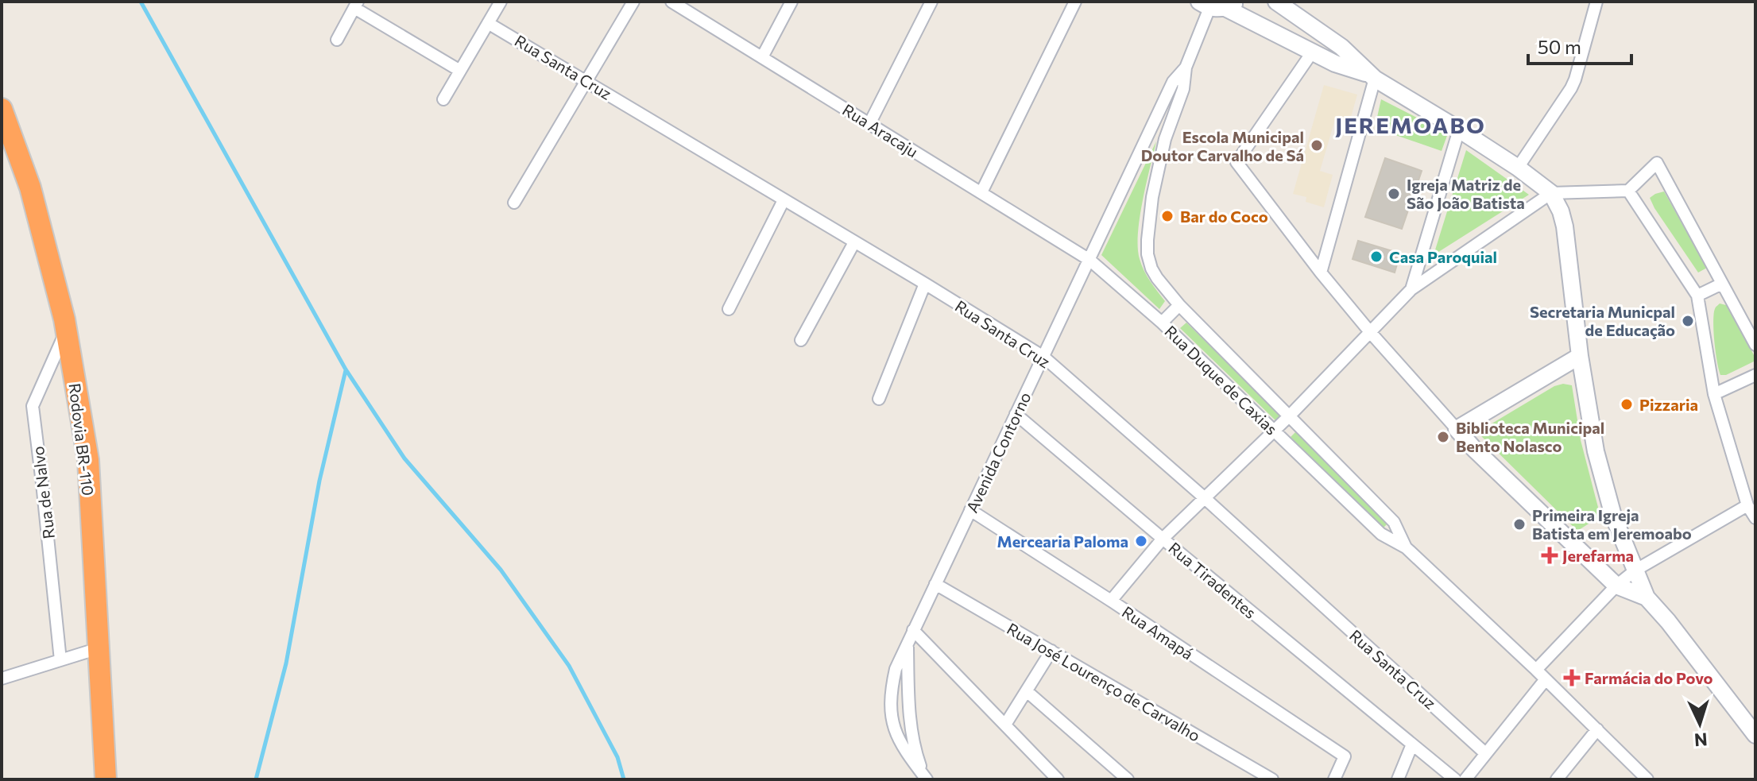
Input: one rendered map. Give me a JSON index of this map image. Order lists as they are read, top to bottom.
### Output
{
  "streets": {
    "highway": ["Rodovia BR-110"],
    "street": [
      "Rua Santa Cruz",
      "Rua Aracaju",
      "Rua Duque de Caxias",
      "Avenida Contorno",
      "Rua de Nalvo",
      "Rua Tiradentes",
      "Rua Amapá",
      "Rua José Lourenço de Carvalho"
    ]
  },
  "crossings": [
    ["Rua Santa Cruz", "Avenida Contorno"],
    ["Rua Aracaju", "Rua Duque de Caxias"],
    ["Rua Aracaju", "Avenida Contorno"],
    ["Rodovia BR-110", "Rua de Nalvo"],
    ["Avenida Contorno", "Rua Tiradentes"],
    ["Avenida Contorno", "Rua Amapá"],
    ["Avenida Contorno", "Rua José Lourenço de Carvalho"]
  ],
  "districts": ["JEREMOABO"],
  "places": {
    "other": [
      "Escola Municipal Doutor Carvalho de Sá",
      "Igreja Matriz de São João Batista",
      "Bar do Coco",
      "Casa Paroquial",
      "Secretaria Municpal de Educação",
      "Pizzaria",
      "Biblioteca Municipal Bento Nolasco",
      "Primeira Igreja Batista em Jeremoabo",
      "Mercearia Paloma"
    ],
    "health": ["Jerefarma", "Farmácia do Povo"]
  },
  "scale_bar": "50 m",
  "north": "bottom"
}
